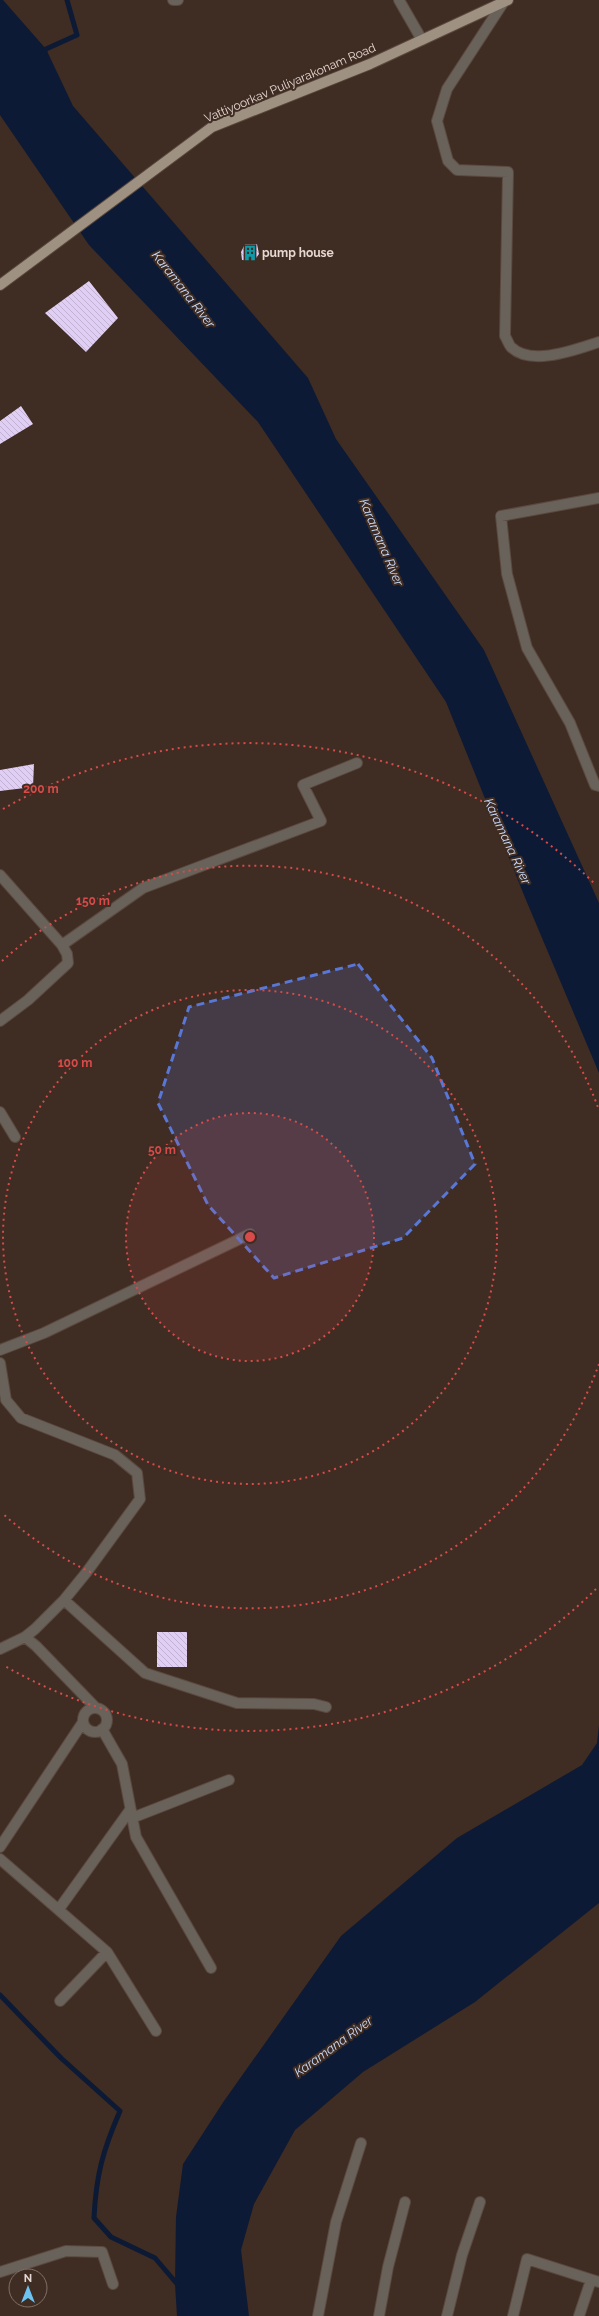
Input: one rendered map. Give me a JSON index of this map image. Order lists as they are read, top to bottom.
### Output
{
  "streets": {
    "main road": ["Vattiyoorkav Puliyarakonam Road"]
  },
  "water": ["Karamana River"],
  "places": {
    "building": ["pump house"]
  },
  "north": "top",
  "rings": [
    "200 m",
    "150 m",
    "100 m",
    "50 m"
  ]
}
